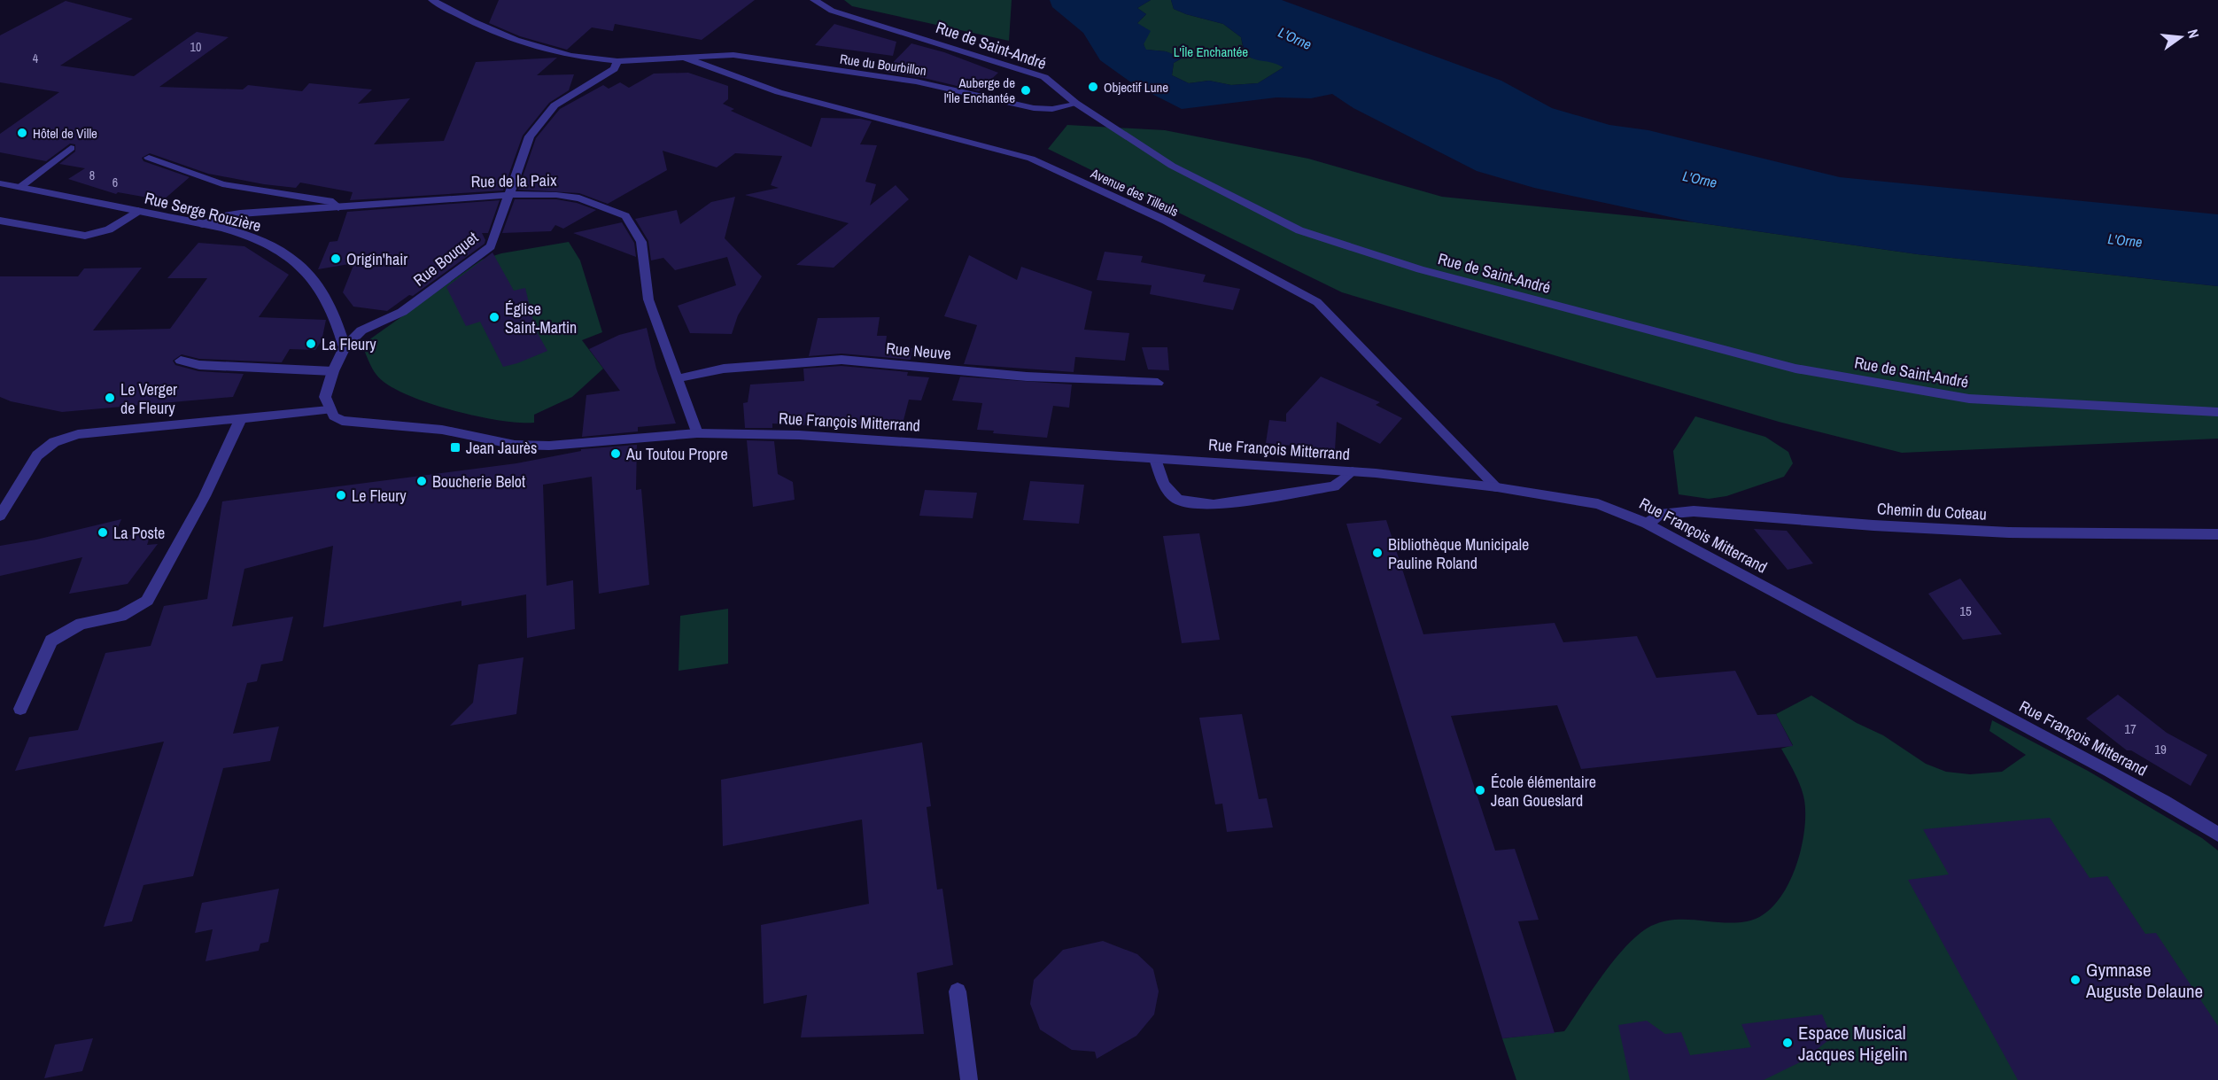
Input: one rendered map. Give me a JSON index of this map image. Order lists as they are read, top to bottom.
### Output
{
  "streets": {
    "street": [
      "Rue de Saint-André",
      "Rue du Bourbillon",
      "Rue de la Paix",
      "Avenue des Tilleuls",
      "Rue Serge Rouzière",
      "Rue Bouquet",
      "Rue Neuve",
      "Rue François Mitterrand",
      "Chemin du Coteau"
    ]
  },
  "crossings": [
    ["Rue de Saint-André", "Rue du Bourbillon"],
    ["Rue du Bourbillon", "Avenue des Tilleuls"],
    ["Rue du Bourbillon", "Rue Bouquet"],
    ["Rue de la Paix", "Rue Serge Rouzière"],
    ["Rue de la Paix", "Rue Bouquet"],
    ["Rue de la Paix", "Rue Neuve"],
    ["Rue de la Paix", "Rue François Mitterrand"],
    ["Avenue des Tilleuls", "Rue François Mitterrand"],
    ["Rue Serge Rouzière", "Rue Bouquet"],
    ["Rue François Mitterrand", "Chemin du Coteau"]
  ],
  "water": ["L'Orne"],
  "parks": ["L'Île Enchantée"],
  "places": {
    "other": [
      "Objectif Lune",
      "Auberge de l'Île Enchantée",
      "Hôtel de Ville",
      "Origin'hair",
      "Église Saint-Martin",
      "La Fleury",
      "Le Verger de Fleury",
      "Au Toutou Propre",
      "Boucherie Belot",
      "Le Fleury",
      "La Poste",
      "Bibliothèque Municipale Pauline Roland",
      "École élémentaire Jean Goueslard",
      "Gymnase Auguste Delaune",
      "Espace Musical Jacques Higelin"
    ],
    "transit": ["Jean Jaurès"]
  },
  "house_numbers": [
    "10",
    "4",
    "8",
    "6",
    "15",
    "17",
    "19"
  ],
  "north": "right"
}
